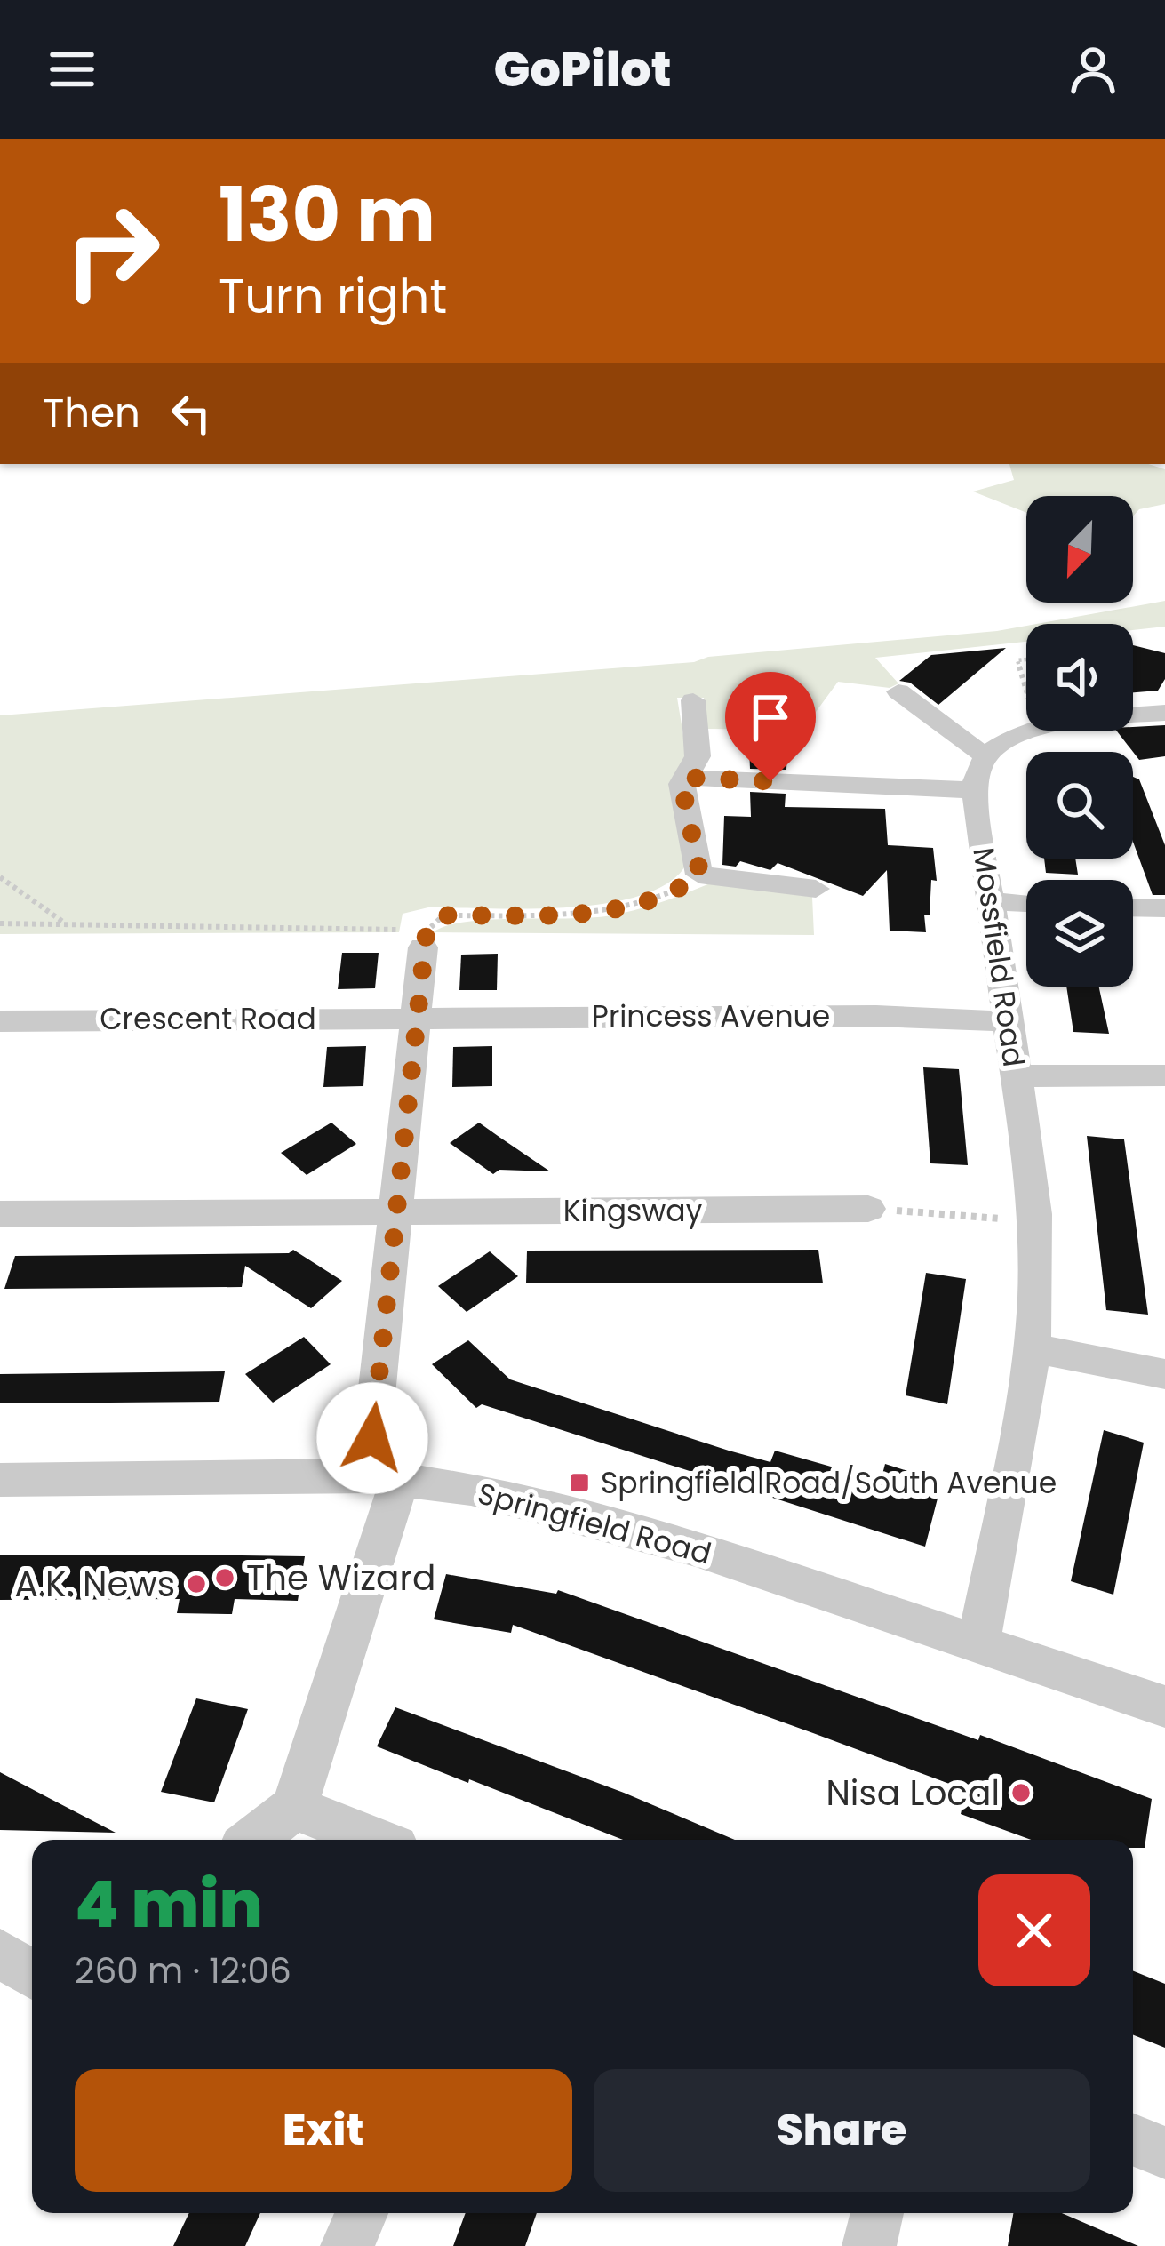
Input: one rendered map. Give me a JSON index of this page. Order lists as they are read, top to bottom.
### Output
{
  "streets": {
    "street": [
      "Mossfield Road",
      "Princess Avenue",
      "Crescent Road",
      "Kingsway",
      "Springfield Road"
    ]
  },
  "crossings": [
    ["Mossfield Road", "Princess Avenue"],
    ["Mossfield Road", "Springfield Road"],
    ["Princess Avenue", "Crescent Road"]
  ],
  "places": {
    "transit": ["Springfield Road/South Avenue"],
    "other": ["The Wizard", "A.K. News", "Nisa Local"]
  },
  "north": "bottom left",
  "page": {
    "header": "GoPilot",
    "turn": ["130 m", "Turn right"],
    "then": "Then",
    "heading": ["4 min", "260 m · 12:06"],
    "buttons": ["Exit", "Share"]
  }
}
